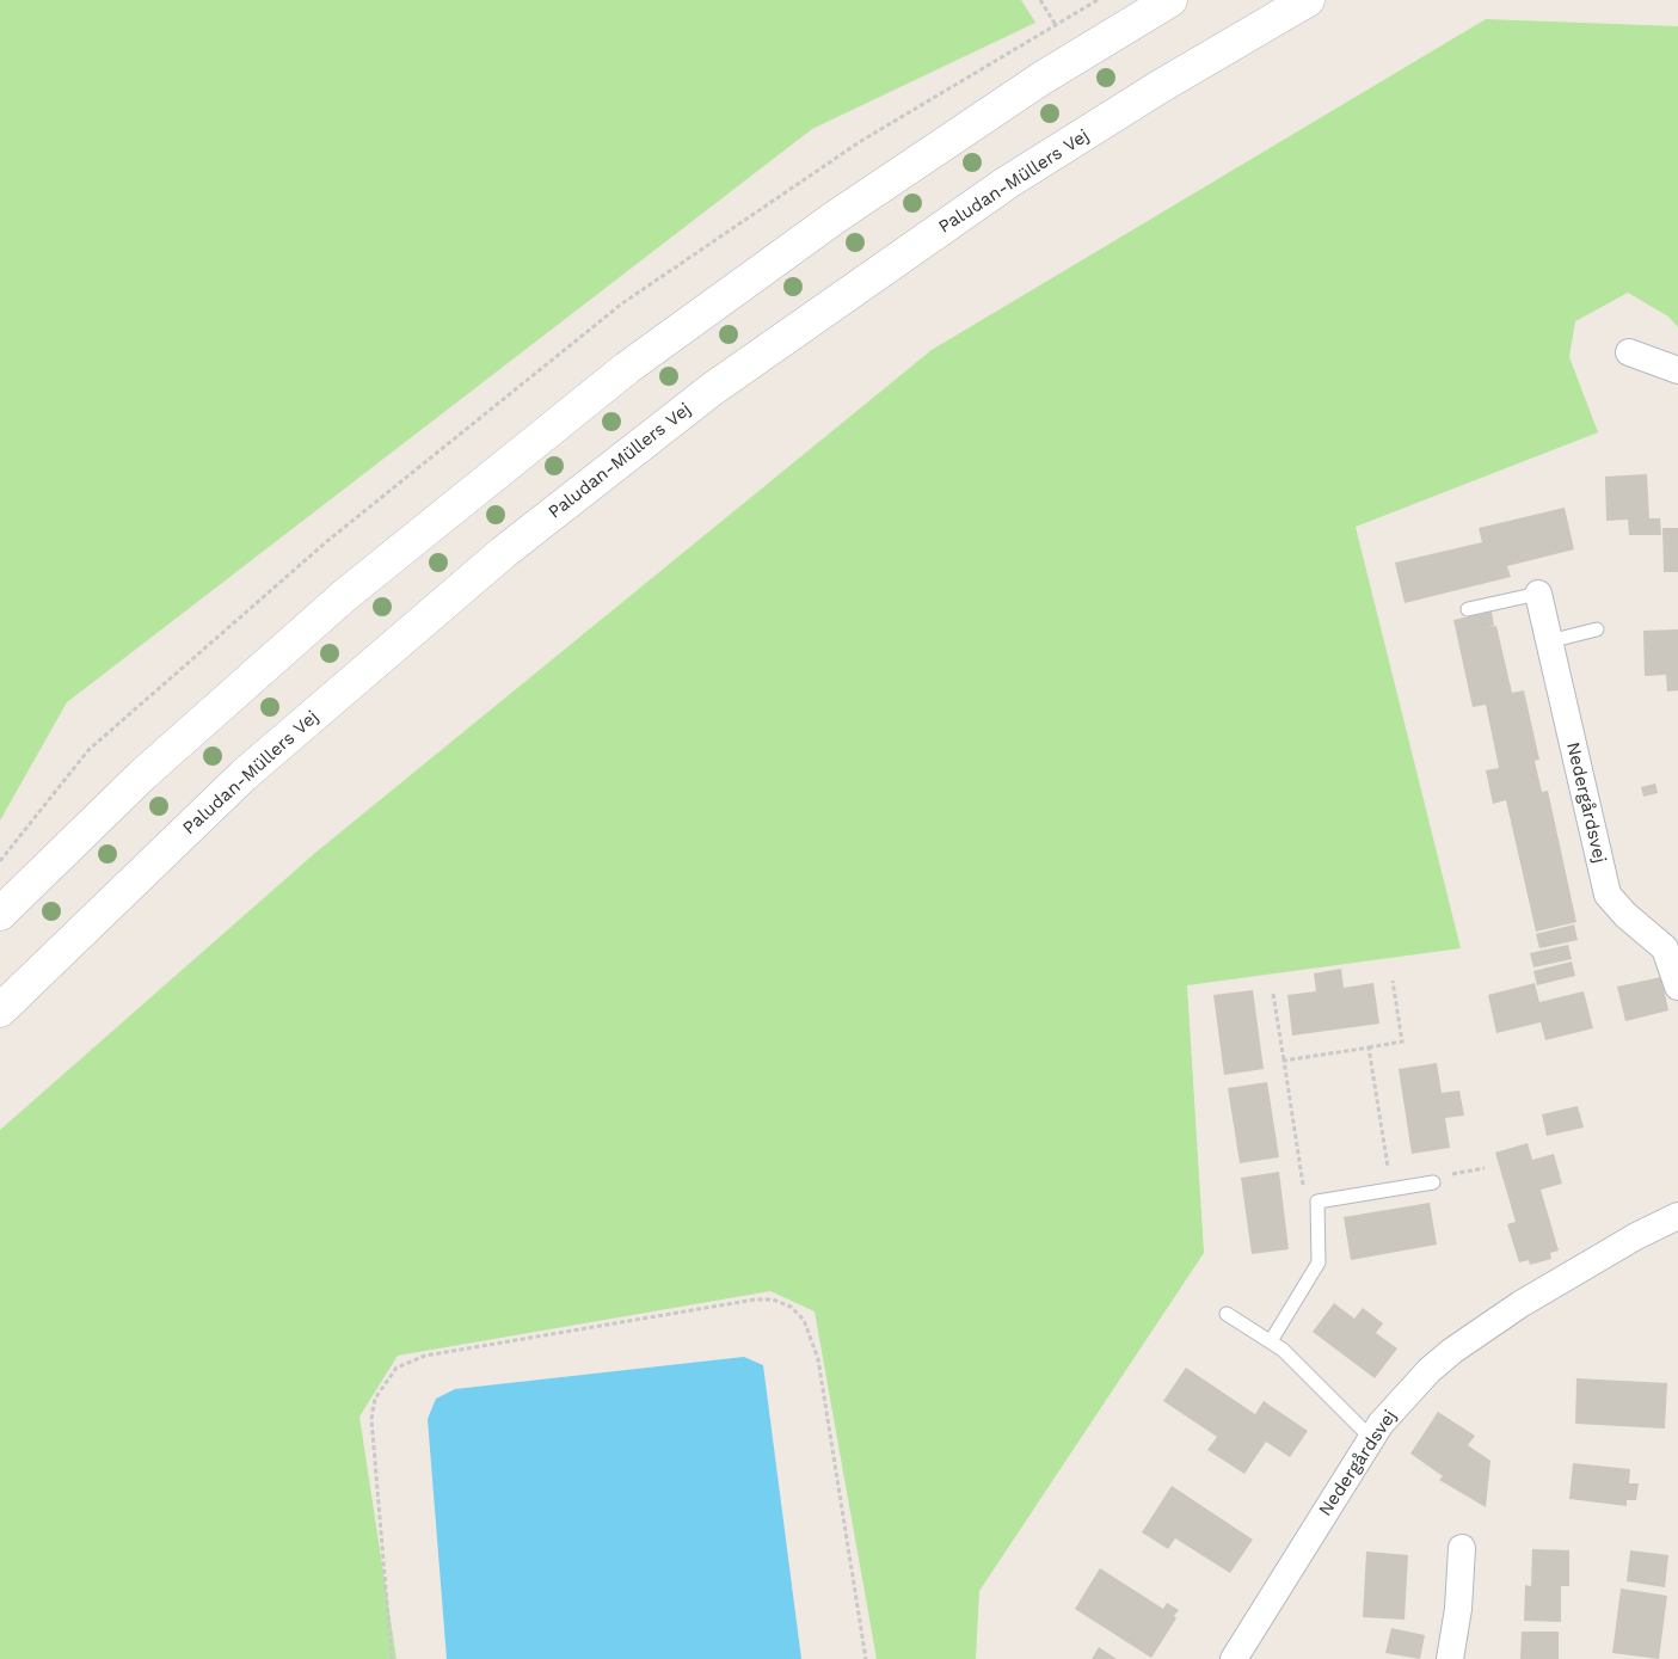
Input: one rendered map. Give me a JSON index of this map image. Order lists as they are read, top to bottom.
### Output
{
  "streets": {
    "street": ["Paludan-Müllers Vej", "Nedergårdsvej"]
  }
}
